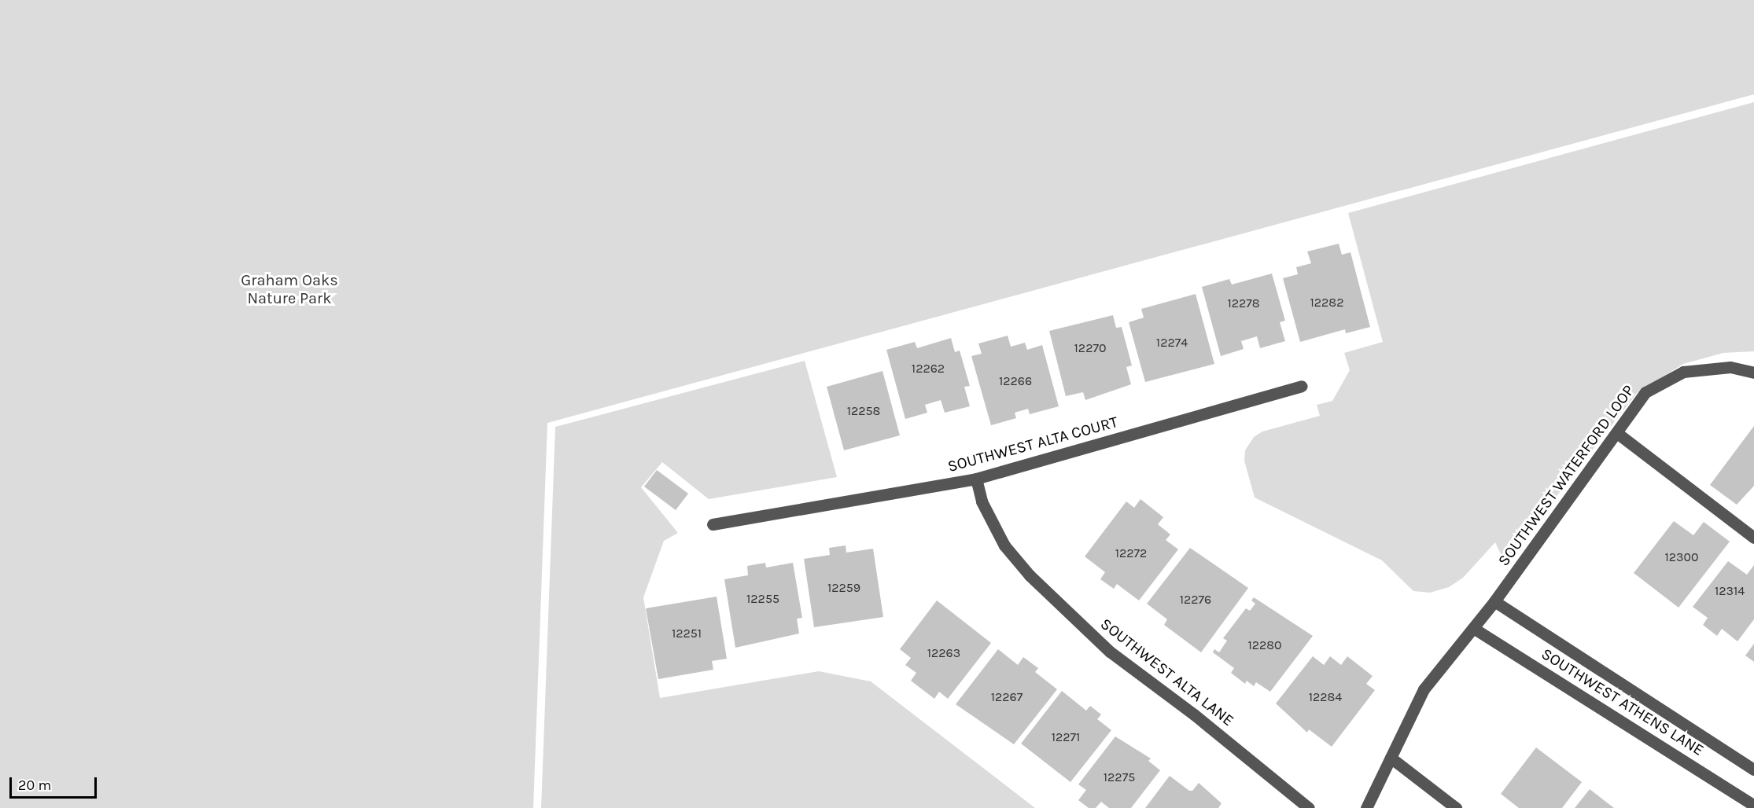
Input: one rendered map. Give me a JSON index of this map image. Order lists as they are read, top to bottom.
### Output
{
  "streets": {
    "street": [
      "SOUTHWEST ALTA COURT",
      "SOUTHWEST WATERFORD LOOP",
      "SOUTHWEST ALTA LANE",
      "SOUTHWEST ATHENS LANE"
    ]
  },
  "crossings": [
    ["SOUTHWEST ALTA COURT", "SOUTHWEST ALTA LANE"],
    ["SOUTHWEST WATERFORD LOOP", "SOUTHWEST ATHENS LANE"]
  ],
  "parks": ["Graham Oaks Nature Park"],
  "house_numbers": [
    "12282",
    "12278",
    "12274",
    "12270",
    "12262",
    "12266",
    "12258",
    "12272",
    "12300",
    "12259",
    "12314",
    "12255",
    "12276",
    "12251",
    "12280",
    "12263",
    "12267",
    "12284",
    "12271",
    "12275"
  ],
  "scale_bar": "20 m"
}
